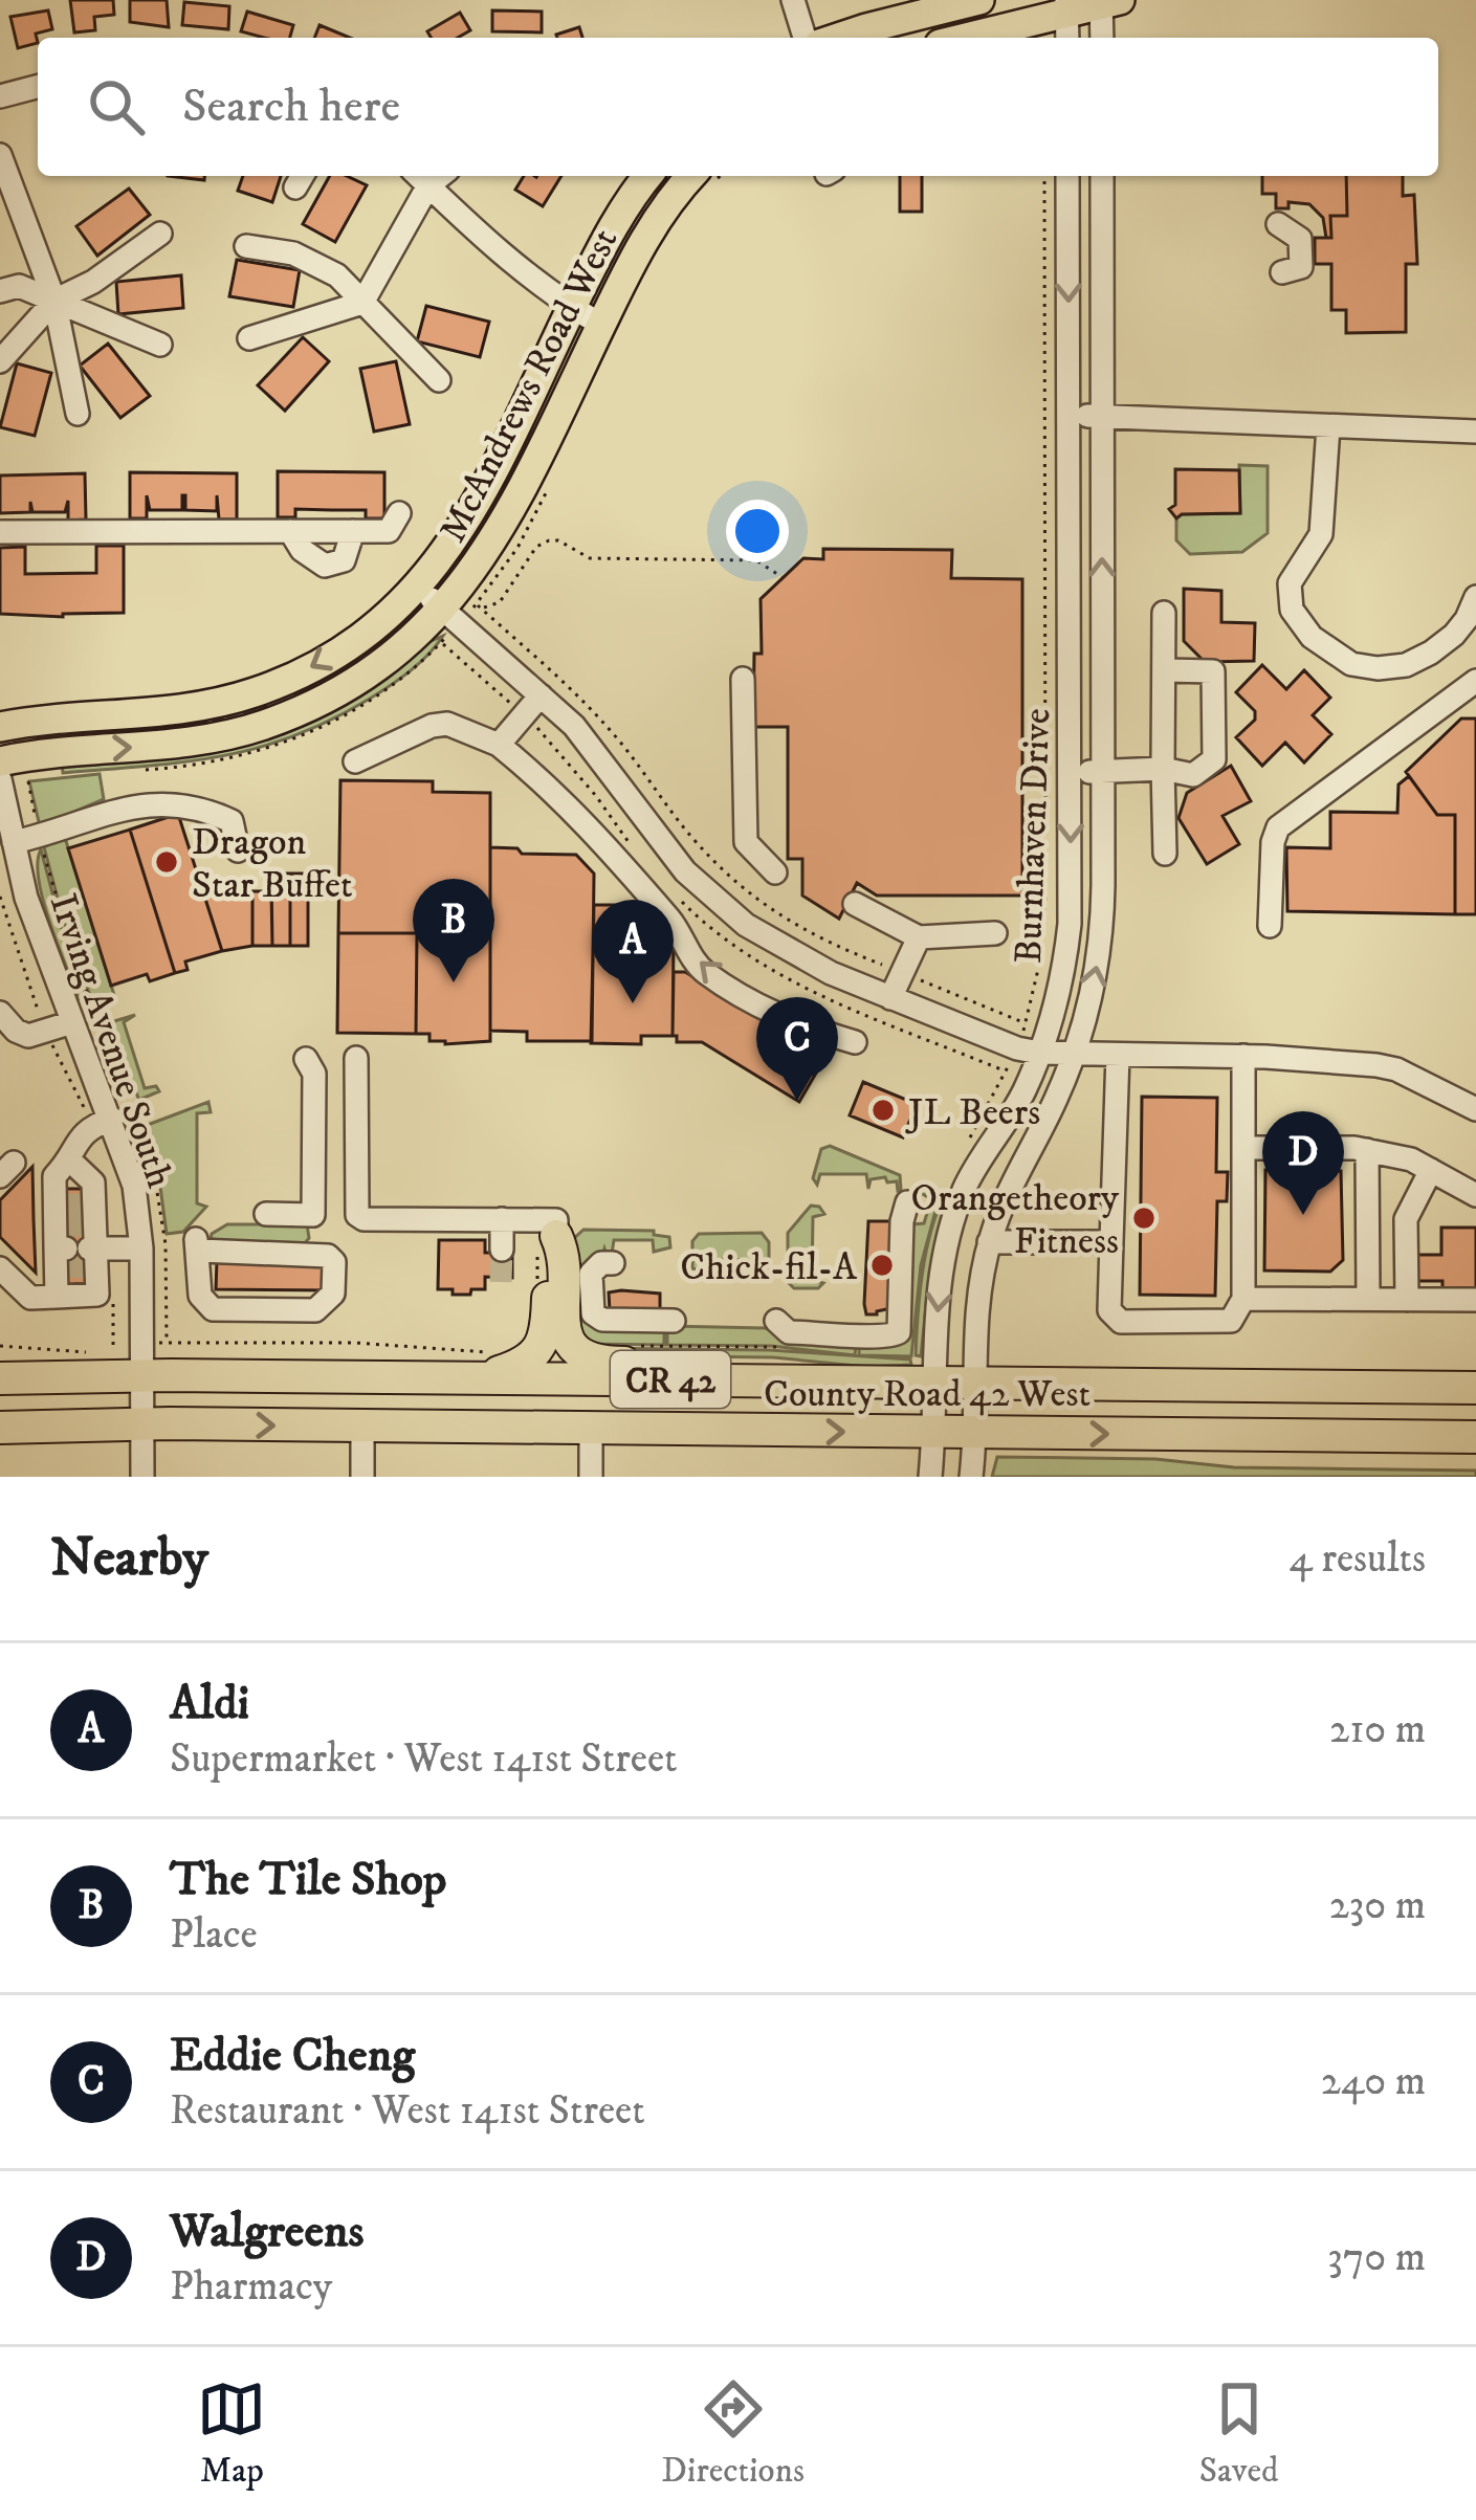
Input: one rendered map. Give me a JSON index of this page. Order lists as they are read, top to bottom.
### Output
{
  "streets": {
    "highway": ["CR 42", "County Road 42 West"],
    "main road": ["McAndrews Road West"],
    "street": ["Burnhaven Drive", "Irving Avenue South"]
  },
  "crossings": [
    ["Burnhaven Drive", "County Road 42 West"],
    ["Irving Avenue South", "County Road 42 West"]
  ],
  "places": [
    "Dragon Star Buffet",
    "JL Beers",
    "Orangetheory Fitness",
    "Chick-fil-A"
  ],
  "page": {
    "search": "Search here",
    "pins": [
      "B",
      "A",
      "C",
      "D"
    ],
    "heading": ["Nearby", "4 results"],
    "list": [
      {
        "mark": "A",
        "name": "Aldi",
        "note": "Supermarket · West 141st Street",
        "value": "210 m"
      },
      {
        "mark": "B",
        "name": "The Tile Shop",
        "note": "Place",
        "value": "230 m"
      },
      {
        "mark": "C",
        "name": "Eddie Cheng",
        "note": "Restaurant · West 141st Street",
        "value": "240 m"
      },
      {
        "mark": "D",
        "name": "Walgreens",
        "note": "Pharmacy",
        "value": "370 m"
      }
    ],
    "nav": ["Map", "Directions", "Saved"]
  }
}
